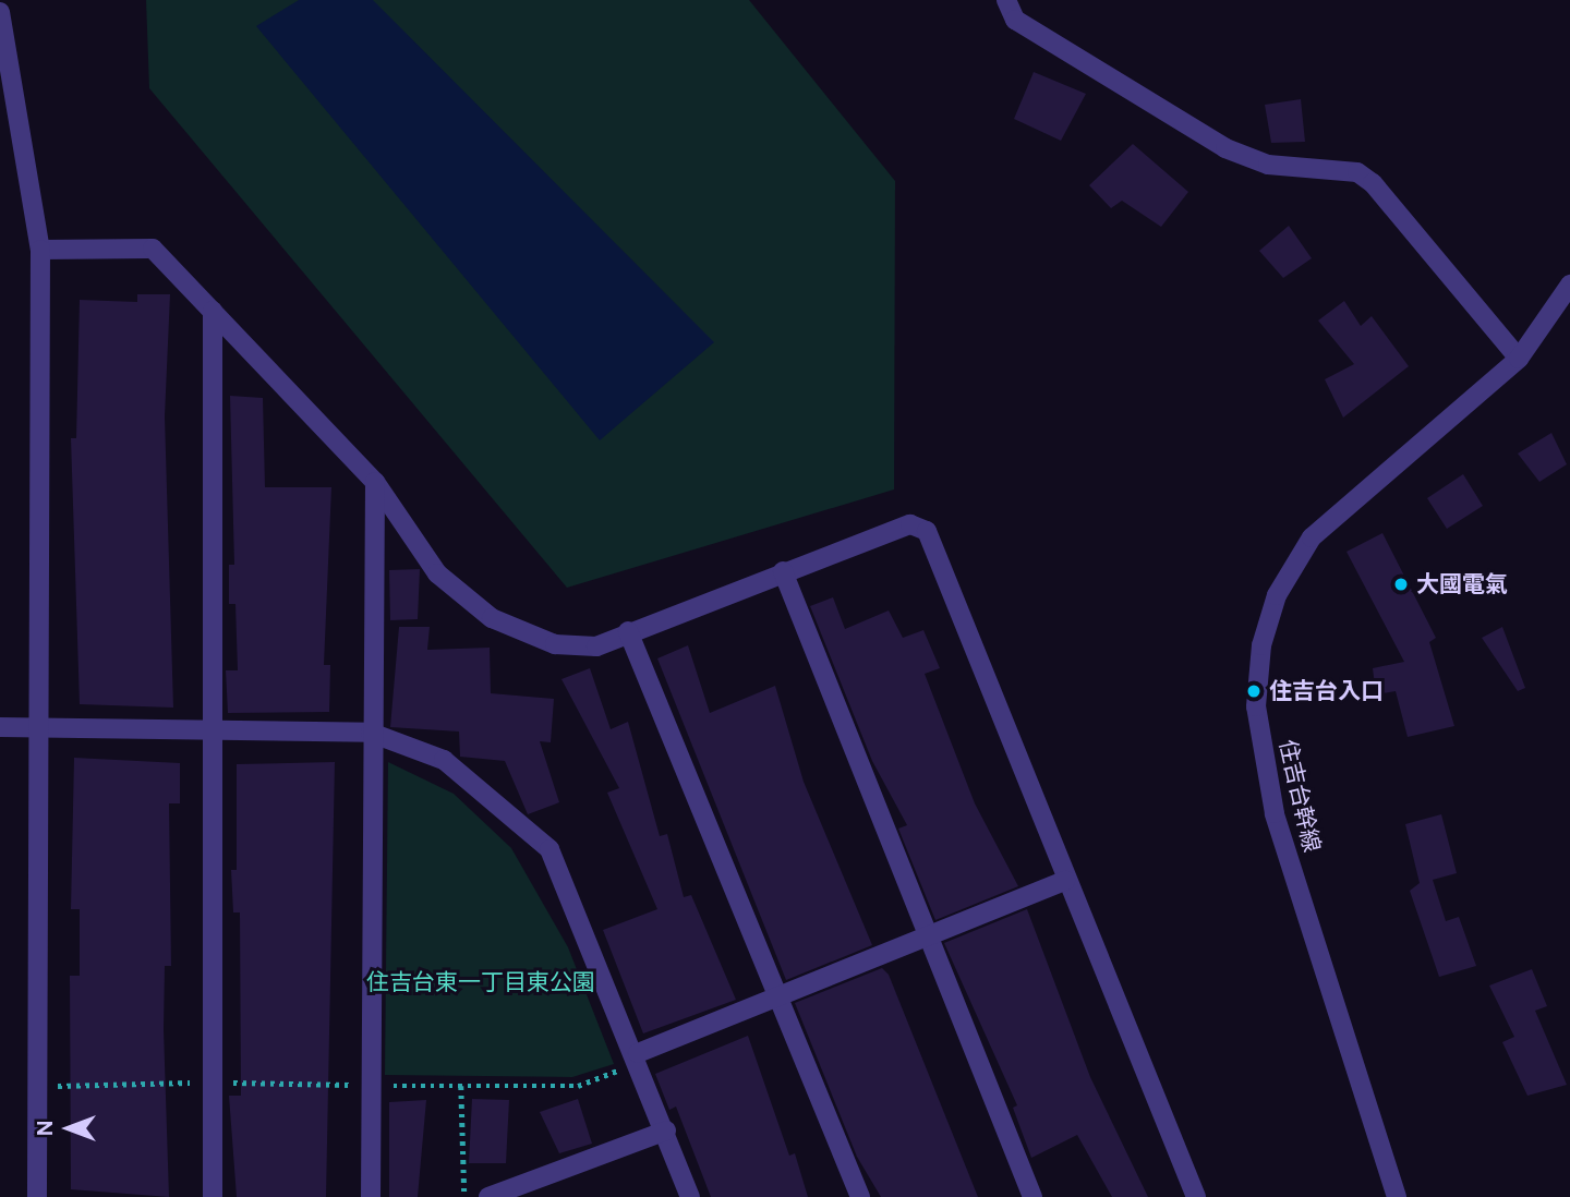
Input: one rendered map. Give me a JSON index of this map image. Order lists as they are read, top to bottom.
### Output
{
  "streets": {
    "street": ["住吉台幹線"]
  },
  "parks": ["住吉台東一丁目東公園"],
  "places": ["大國電氣", "住吉台入口"],
  "north": "left"
}
